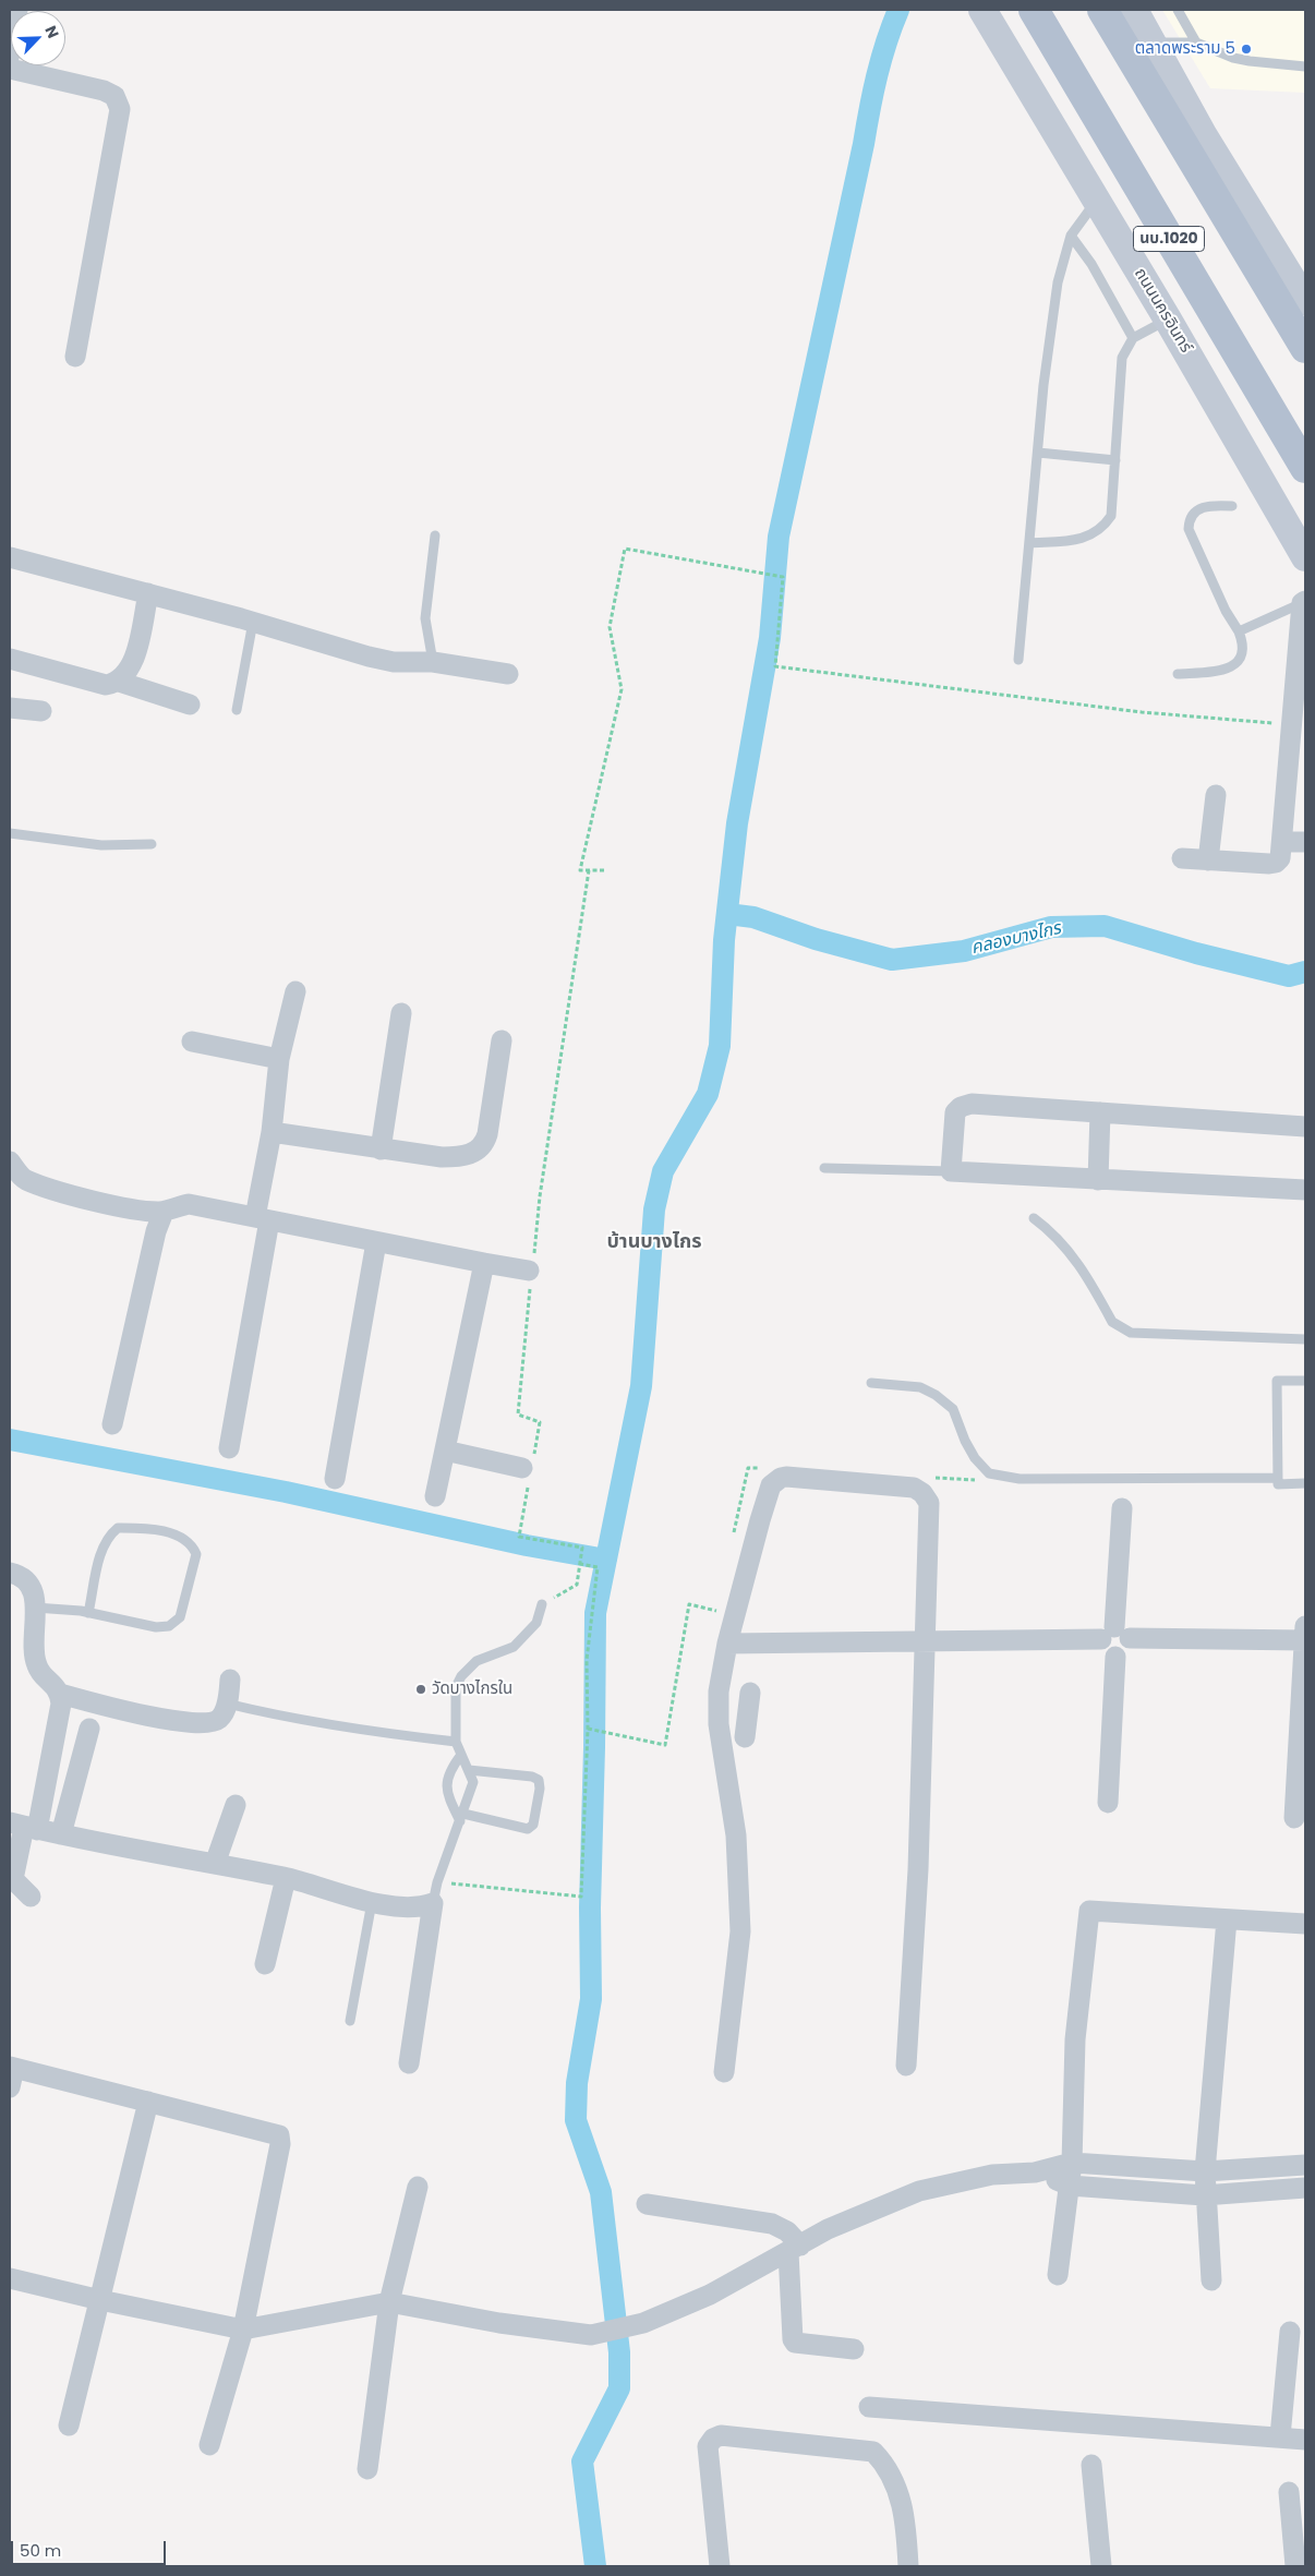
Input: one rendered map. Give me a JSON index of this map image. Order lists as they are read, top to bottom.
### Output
{
  "streets": {
    "main road": ["นบ.1020", "ถนนนครอินทร์"]
  },
  "districts": ["บ้านบางไกร"],
  "water": ["คลองบางไกร"],
  "places": ["ตลาดพระราม 5", "วัดบางไกรใน"],
  "scale_bar": "50 m",
  "north": "top right"
}
